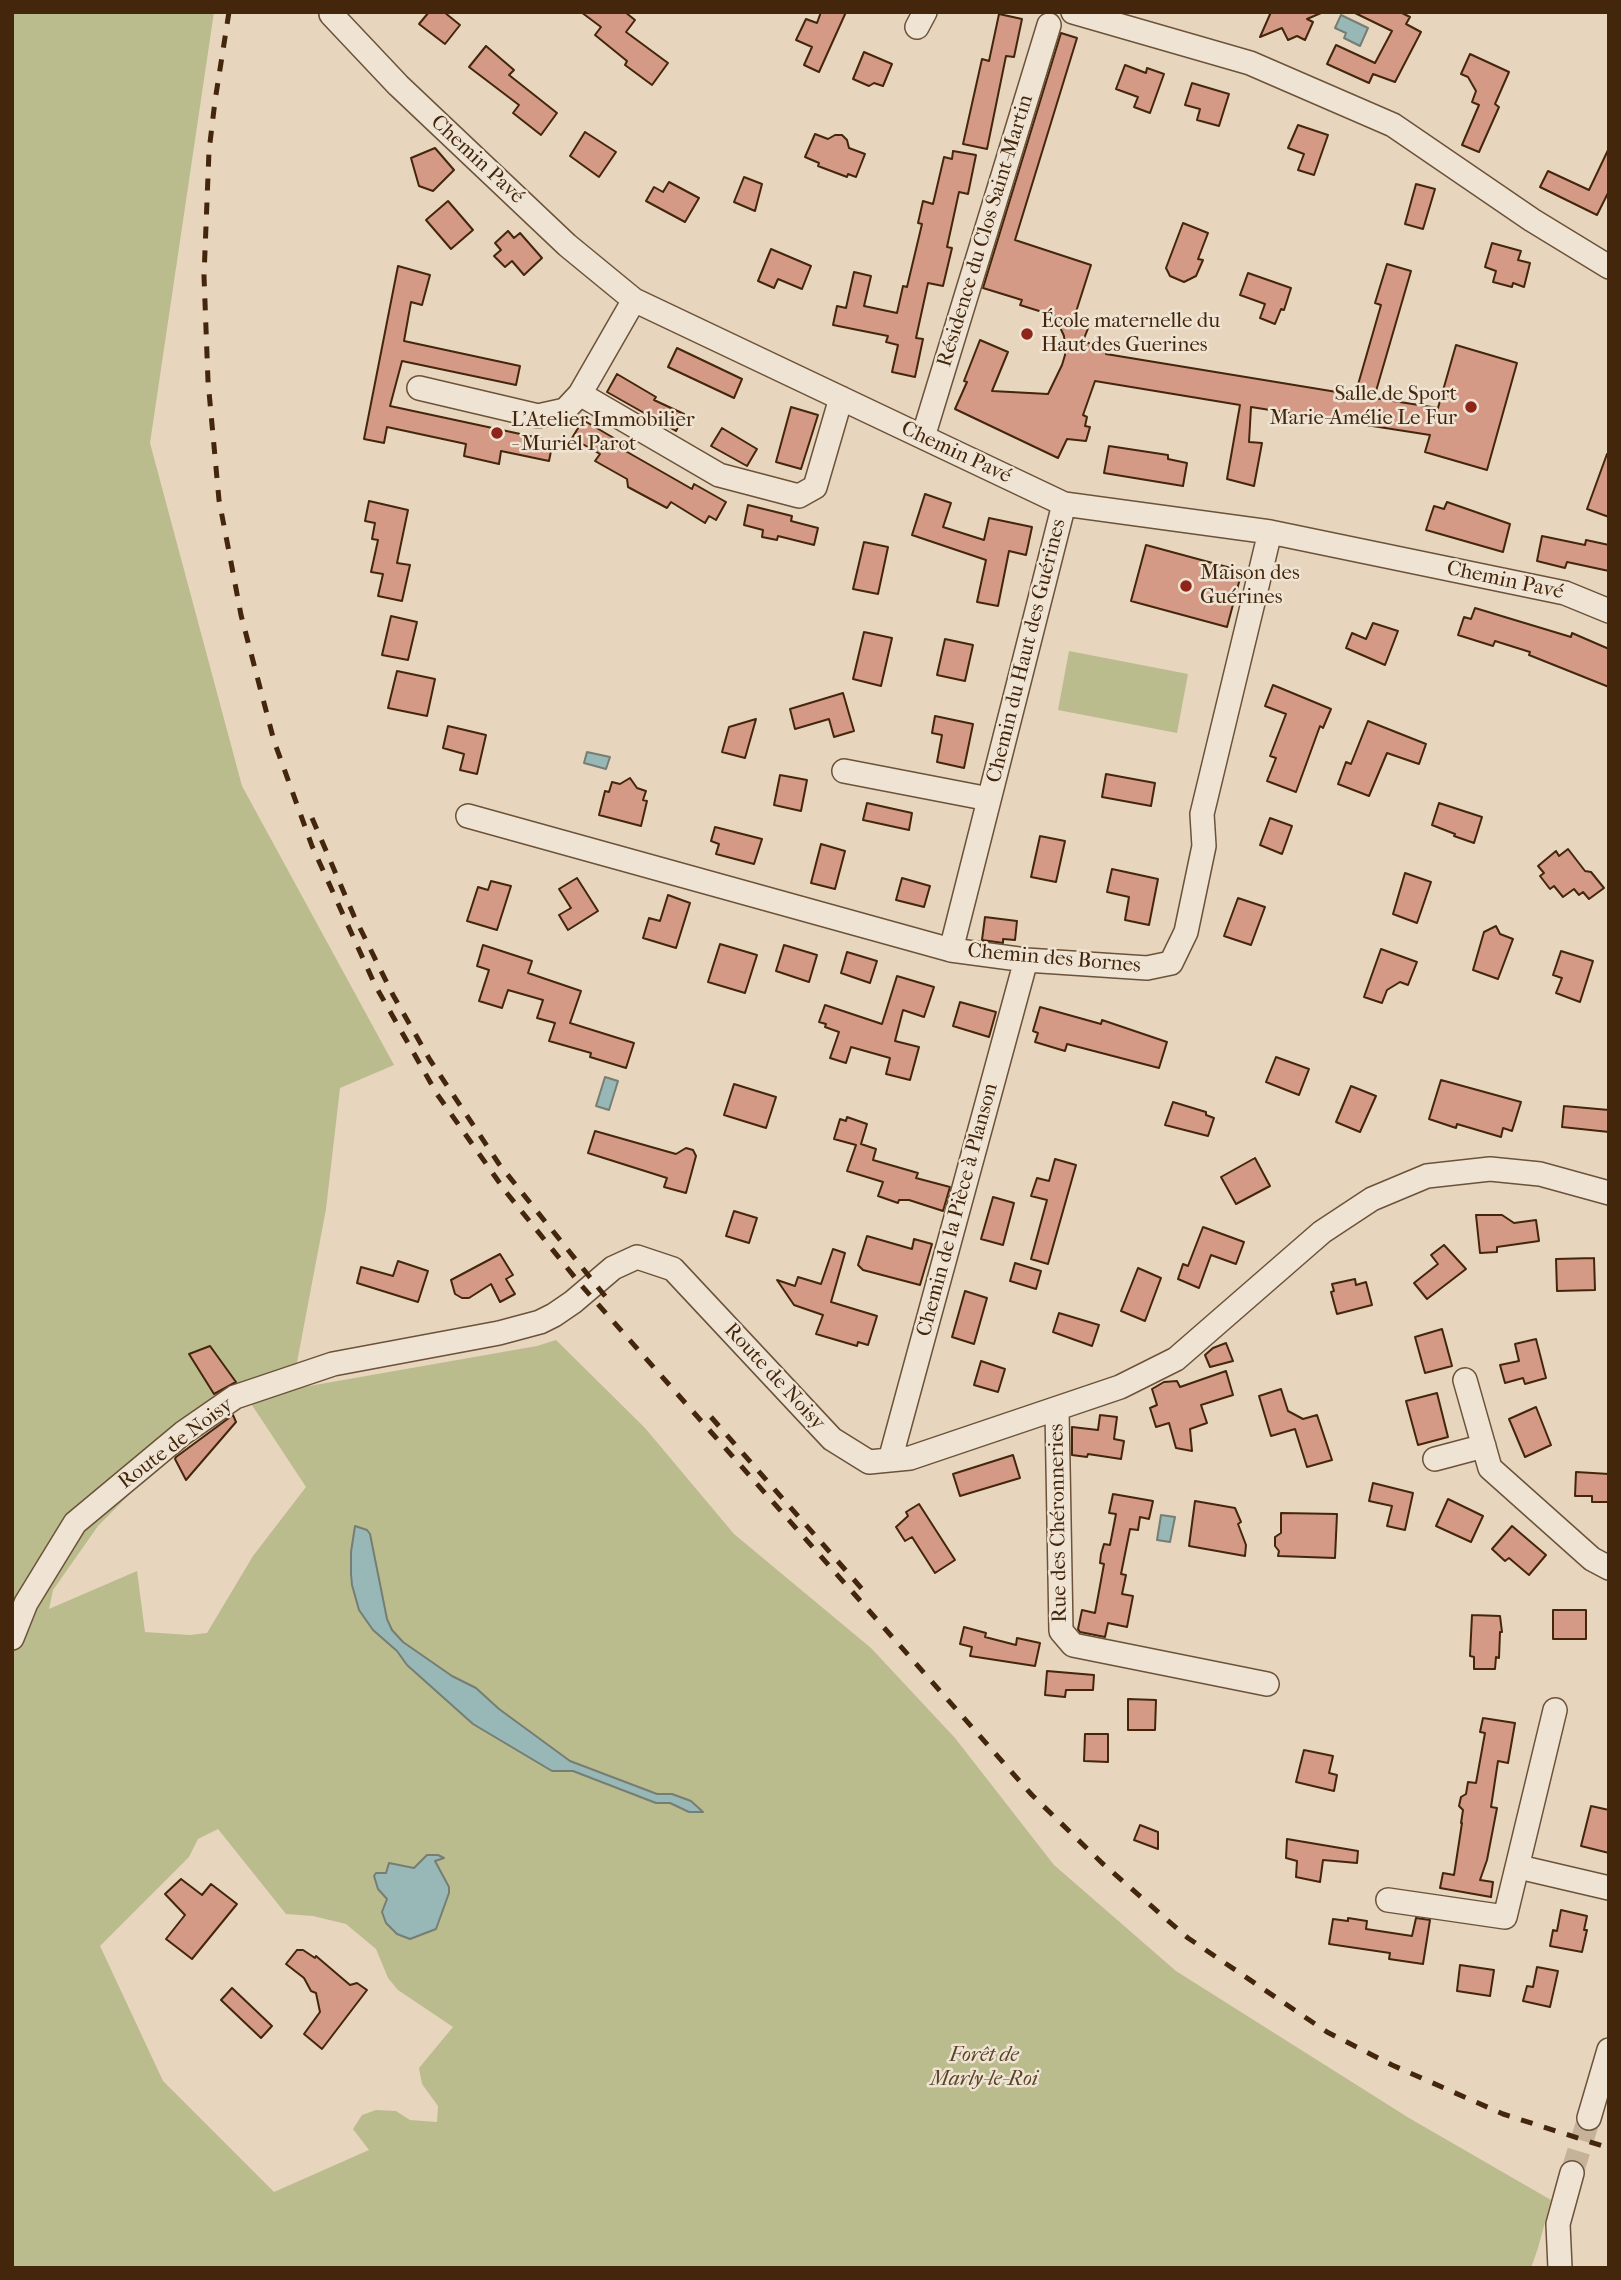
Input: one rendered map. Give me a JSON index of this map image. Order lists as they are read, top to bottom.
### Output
{
  "streets": {
    "street": [
      "Chemin Pavé",
      "Résidence du Clos Saint-Martin",
      "Chemin du Haut des Guérines",
      "Chemin des Bornes",
      "Chemin de la Pièce à Planson",
      "Route de Noisy",
      "Rue des Chéronneries"
    ]
  },
  "crossings": [
    ["Chemin Pavé", "Résidence du Clos Saint-Martin"],
    ["Chemin Pavé", "Chemin du Haut des Guérines"],
    ["Chemin Pavé", "Chemin des Bornes"],
    ["Chemin du Haut des Guérines", "Chemin des Bornes"],
    ["Chemin des Bornes", "Chemin de la Pièce à Planson"],
    ["Chemin de la Pièce à Planson", "Route de Noisy"],
    ["Route de Noisy", "Rue des Chéronneries"]
  ],
  "parks": ["Forêt de Marly-le-Roi"],
  "places": [
    "École maternelle du Haut des Guerines",
    "Salle de Sport Marie-Amélie Le Fur",
    "L'Atelier Immobilier - Muriel Parot",
    "Maison des Guérines"
  ]
}
